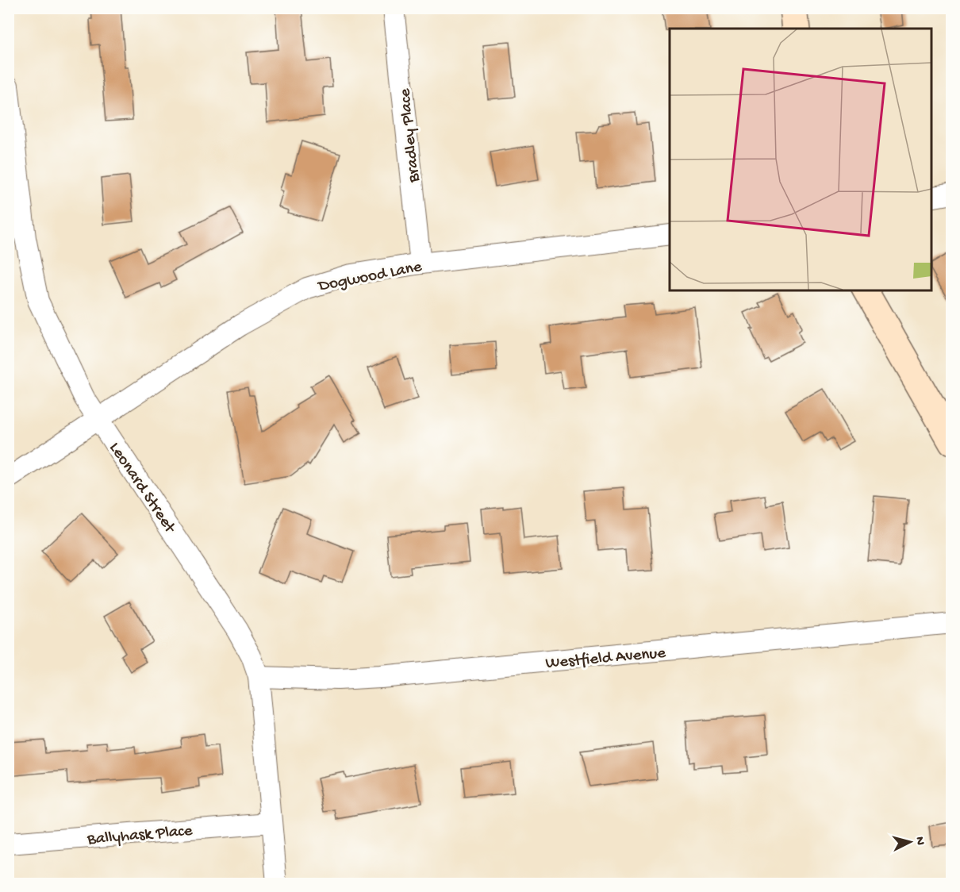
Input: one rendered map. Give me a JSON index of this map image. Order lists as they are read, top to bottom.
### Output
{
  "streets": {
    "street": [
      "Bradley Place",
      "Dogwood Lane",
      "Leonard Street",
      "Westfield Avenue",
      "Ballyhask Place"
    ]
  },
  "crossings": [
    ["Bradley Place", "Dogwood Lane"],
    ["Dogwood Lane", "Leonard Street"],
    ["Leonard Street", "Westfield Avenue"],
    ["Leonard Street", "Ballyhask Place"]
  ],
  "north": "right"
}
